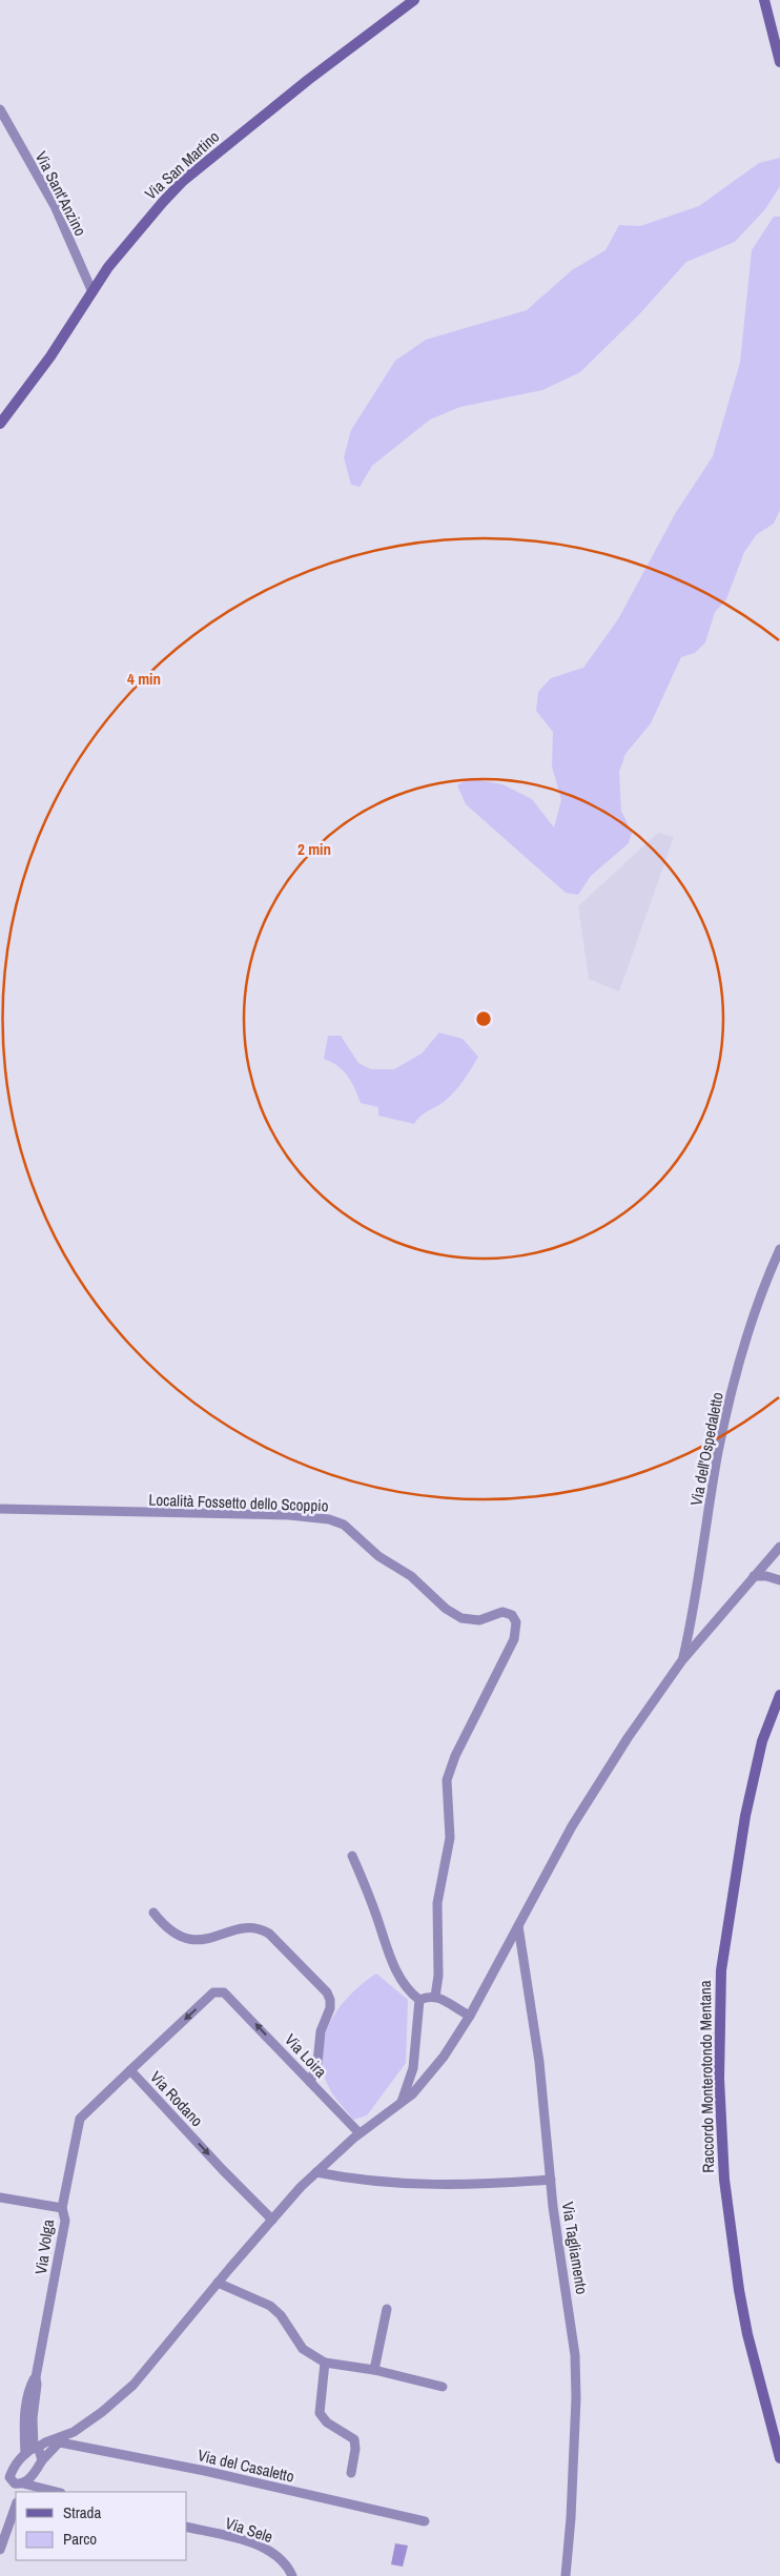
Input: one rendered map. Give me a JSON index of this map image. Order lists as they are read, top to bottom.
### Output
{
  "streets": {
    "main road": ["Via San Martino", "Raccordo Monterotondo Mentana"],
    "street": [
      "Via Sant'Anzino",
      "Via dell'Ospedaletto",
      "Località Fossetto dello Scoppio",
      "Via Loira",
      "Via Rodano",
      "Via Volga",
      "Via Tagliamento",
      "Via del Casaletto",
      "Via Sele"
    ]
  },
  "crossings": [
    ["Via San Martino", "Via Sant'Anzino"],
    ["Via Loira", "Via Rodano"],
    ["Via Rodano", "Via Volga"],
    ["Via Volga", "Via del Casaletto"]
  ],
  "one_way": ["Via Loira"],
  "legend": ["Strada", "Parco"],
  "rings": ["4 min", "2 min"]
}
